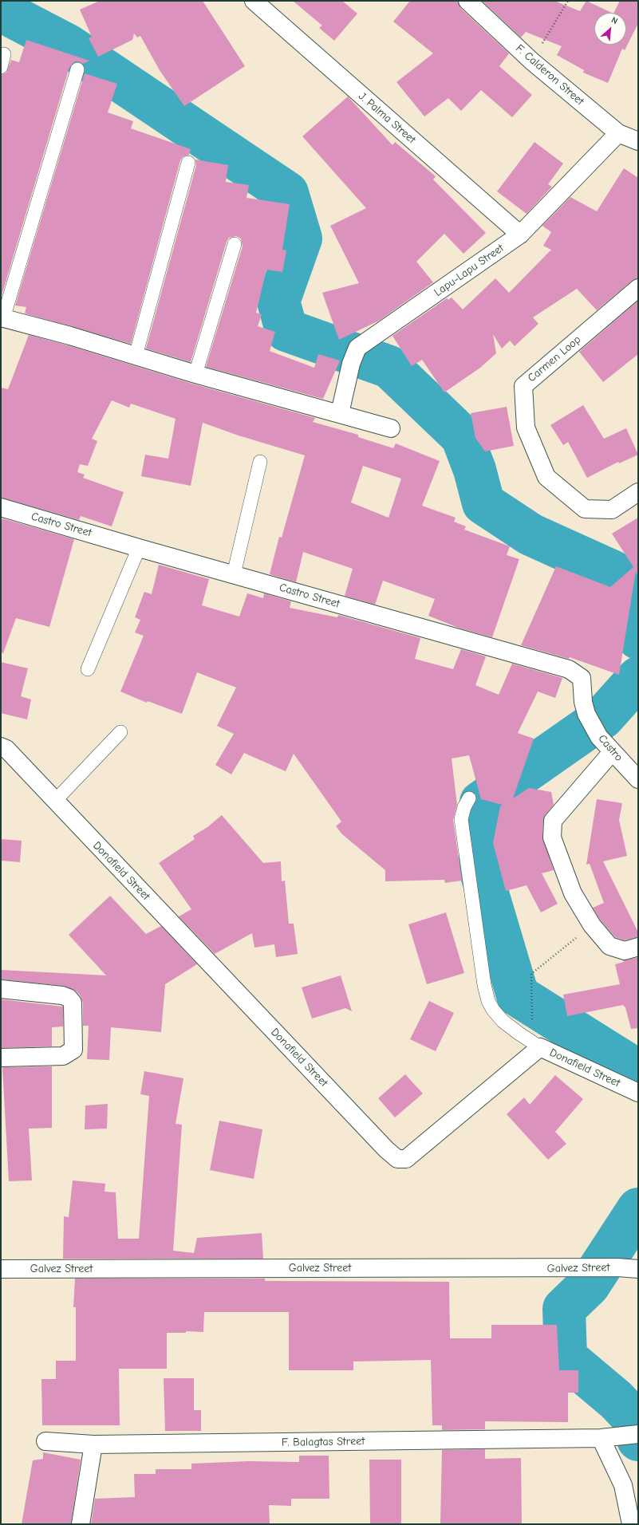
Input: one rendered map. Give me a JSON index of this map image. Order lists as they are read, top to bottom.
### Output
{
  "streets": {
    "street": [
      "F. Calderon Street",
      "J. Palma Street",
      "Lapu-Lapu Street",
      "Carmen Loop",
      "Castro Street",
      "Castro",
      "Donafield Street",
      "Galvez Street",
      "F. Balagtas Street"
    ]
  },
  "crossings": [
    ["F. Calderon Street", "Lapu-Lapu Street"],
    ["J. Palma Street", "Lapu-Lapu Street"],
    ["Castro Street", "Castro"]
  ],
  "north": "top right"
}
